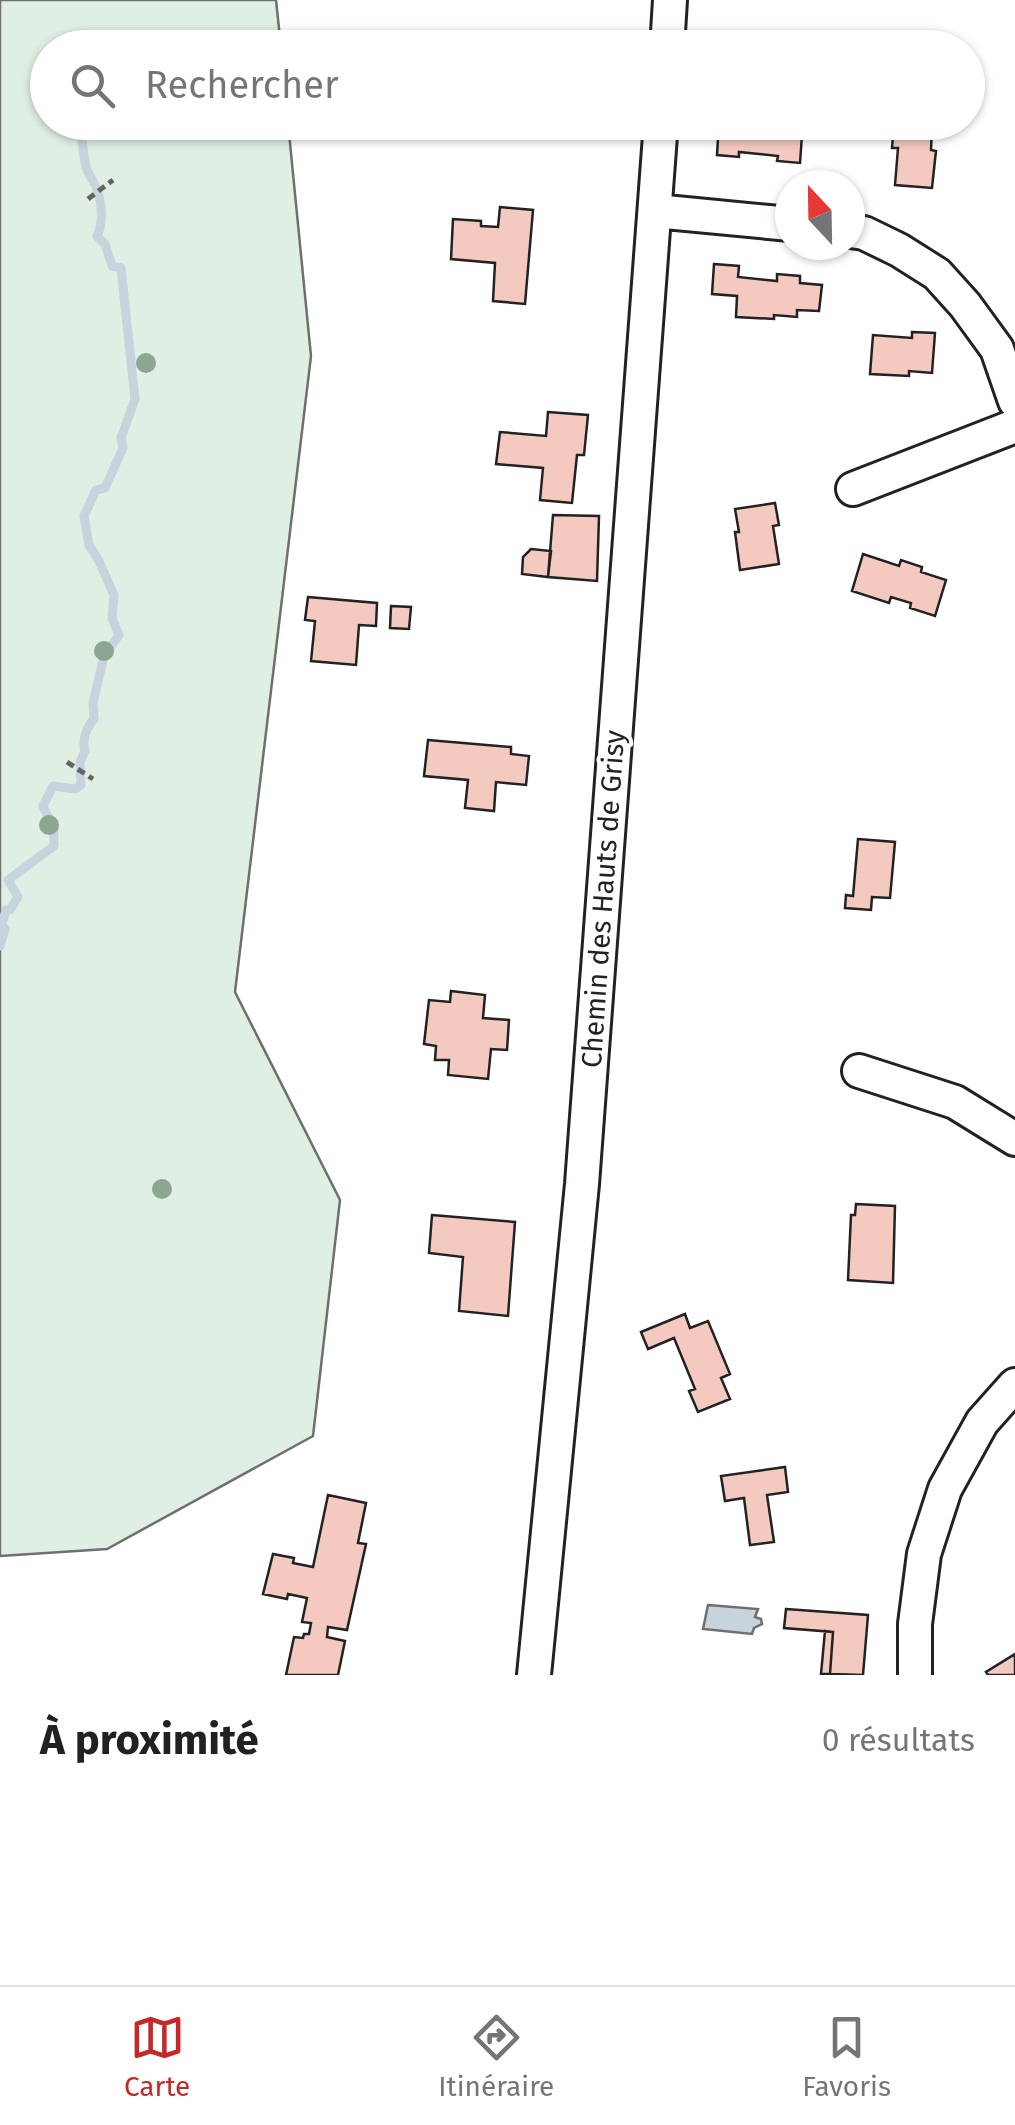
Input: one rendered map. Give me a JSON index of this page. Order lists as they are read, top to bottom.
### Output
{
  "streets": {
    "street": ["Chemin des Hauts de Grisy"]
  },
  "north": "top",
  "page": {
    "search": "Rechercher",
    "heading": ["À proximité", "0 résultats"],
    "nav": ["Carte", "Itinéraire", "Favoris"]
  }
}
